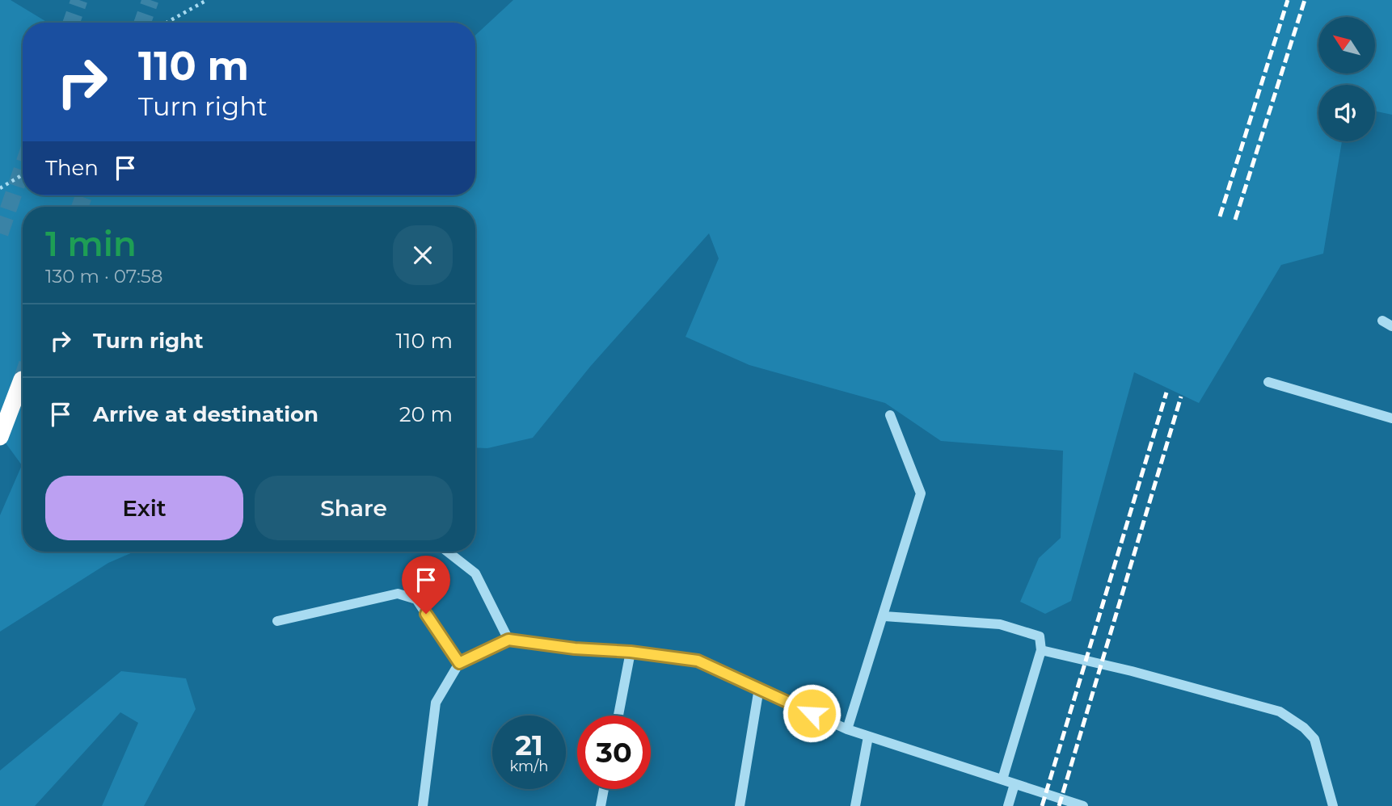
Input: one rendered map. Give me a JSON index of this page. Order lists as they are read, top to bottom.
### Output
{
  "north": "top left",
  "page": {
    "turn": ["110 m", "Turn right"],
    "then": "Then",
    "heading": ["1 min", "130 m · 07:58"],
    "list": [
      {
        "name": "Turn right",
        "value": "110 m"
      },
      {
        "name": "Arrive at destination",
        "value": "20 m"
      }
    ],
    "buttons": ["Exit", "Share"],
    "speed": "21 km/h",
    "limit": "30"
  }
}
